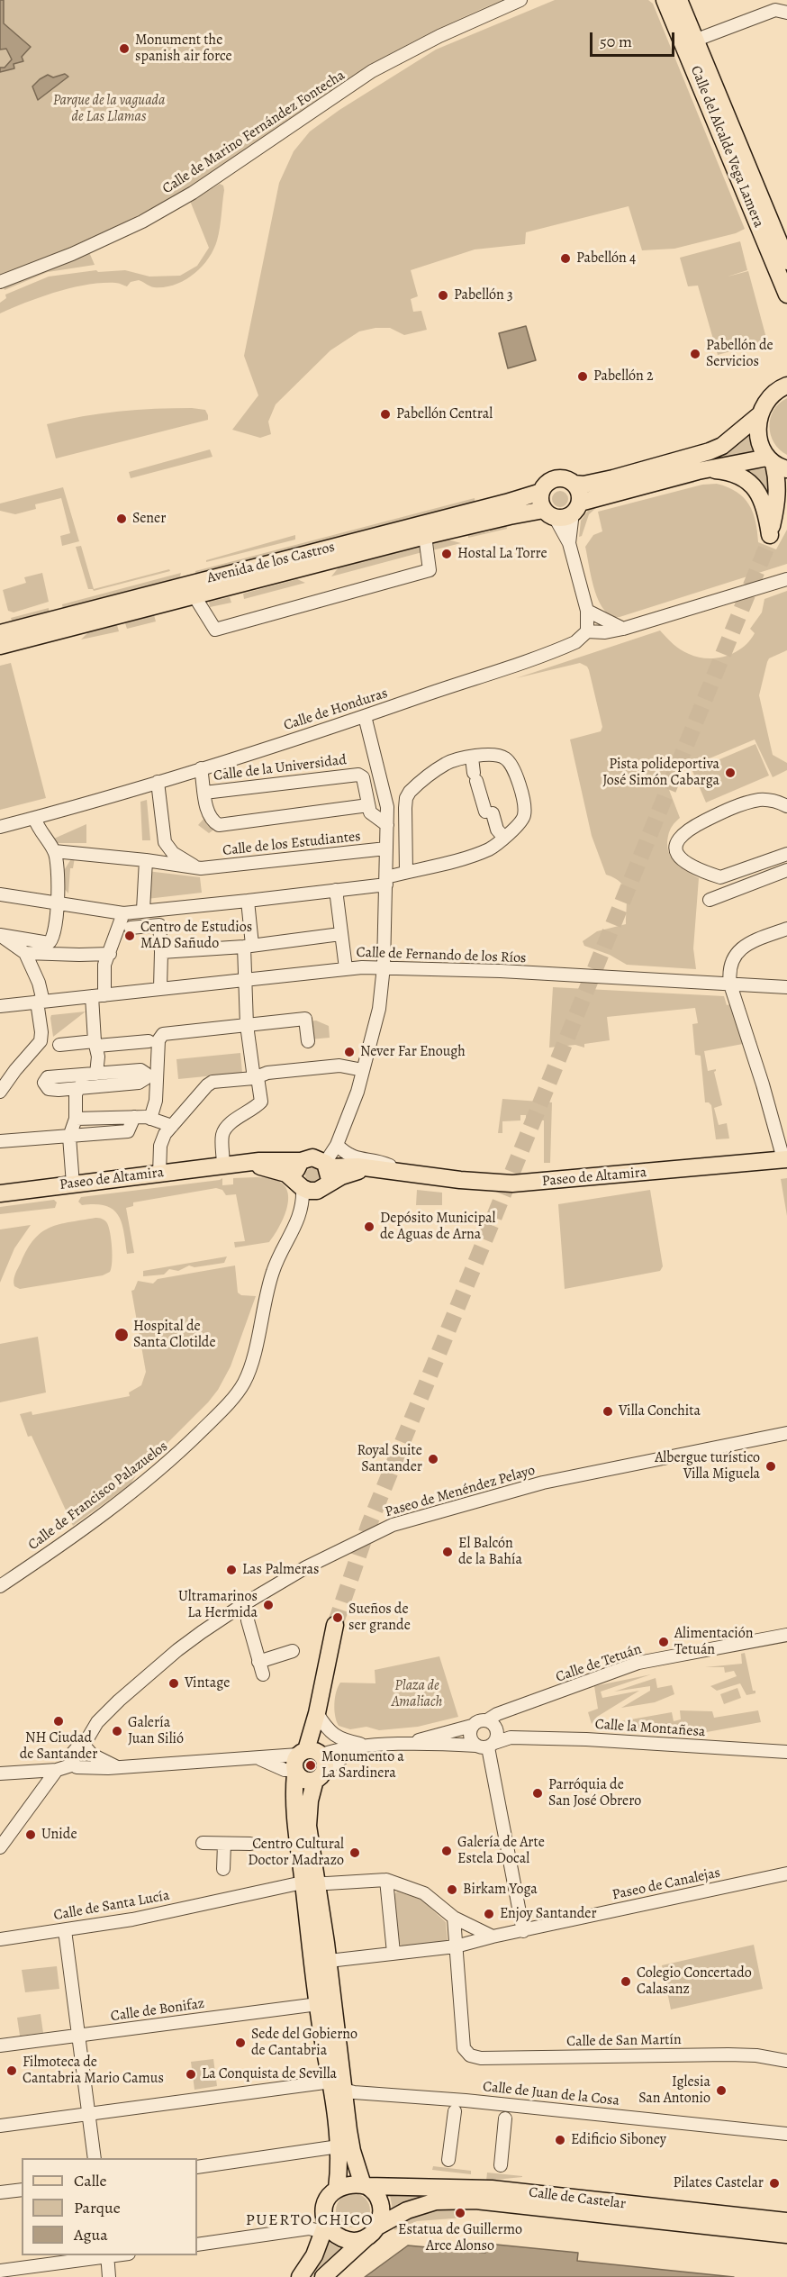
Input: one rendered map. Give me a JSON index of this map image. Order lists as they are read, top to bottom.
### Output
{
  "streets": {
    "main road": [
      "Calle del Alcalde Vega Lamera",
      "Avenida de los Castros",
      "Paseo de Altamira",
      "Calle de Castelar"
    ],
    "street": [
      "Calle de Marino Fernández Fontecha",
      "Calle de Honduras",
      "Calle de la Universidad",
      "Calle de los Estudiantes",
      "Calle de Fernando de los Ríos",
      "Paseo de Menéndez Pelayo",
      "Calle de Francisco Palazuelos",
      "Calle de Tetuán",
      "Calle la Montañesa",
      "Paseo de Canalejas",
      "Calle de Santa Lucía",
      "Calle de Bonifaz",
      "Calle de San Martín",
      "Calle de Juan de la Cosa"
    ]
  },
  "crossings": [
    ["Calle de Honduras", "Calle de la Universidad"],
    ["Paseo de Altamira", "Calle de Francisco Palazuelos"],
    ["Calle de Tetuán", "Calle la Montañesa"],
    ["Paseo de Canalejas", "Calle de San Martín"]
  ],
  "districts": ["PUERTO CHICO"],
  "parks": ["Parque de la vaguada de Las Llamas", "Plaza de Amaliach"],
  "places": [
    "Monument the spanish air force",
    "Pabellón 4",
    "Pabellón 3",
    "Pabellón de Servicios",
    "Pabellón 2",
    "Pabellón Central",
    "Sener",
    "Hostal La Torre",
    "Pista polideportiva José Simón Cabarga",
    "Centro de Estudios MAD Sañudo",
    "Never Far Enough",
    "Depósito Municipal de Aguas de Arna",
    "Hospital de Santa Clotilde",
    "Villa Conchita",
    "Royal Suite Santander",
    "Albergue turístico Villa Miguela",
    "El Balcón de la Bahía",
    "Las Palmeras",
    "Ultramarinos La Hermida",
    "Sueños de ser grande",
    "Alimentación Tetuán",
    "Vintage",
    "NH Ciudad de Santander",
    "Galería Juan Silió",
    "Monumento a La Sardinera",
    "Parróquia de San José Obrero",
    "Unide",
    "Galería de Arte Estela Docal",
    "Centro Cultural Doctor Madrazo",
    "Birkam Yoga",
    "Enjoy Santander",
    "Colegio Concertado Calasanz",
    "Sede del Gobierno de Cantabria",
    "Filmoteca de Cantabria Mario Camus",
    "La Conquista de Sevilla",
    "Iglesia San Antonio",
    "Edificio Siboney",
    "Pilates Castelar",
    "Estatua de Guillermo Arce Alonso"
  ],
  "legend": ["Calle", "Parque", "Agua"],
  "scale_bar": "50 m"
}
